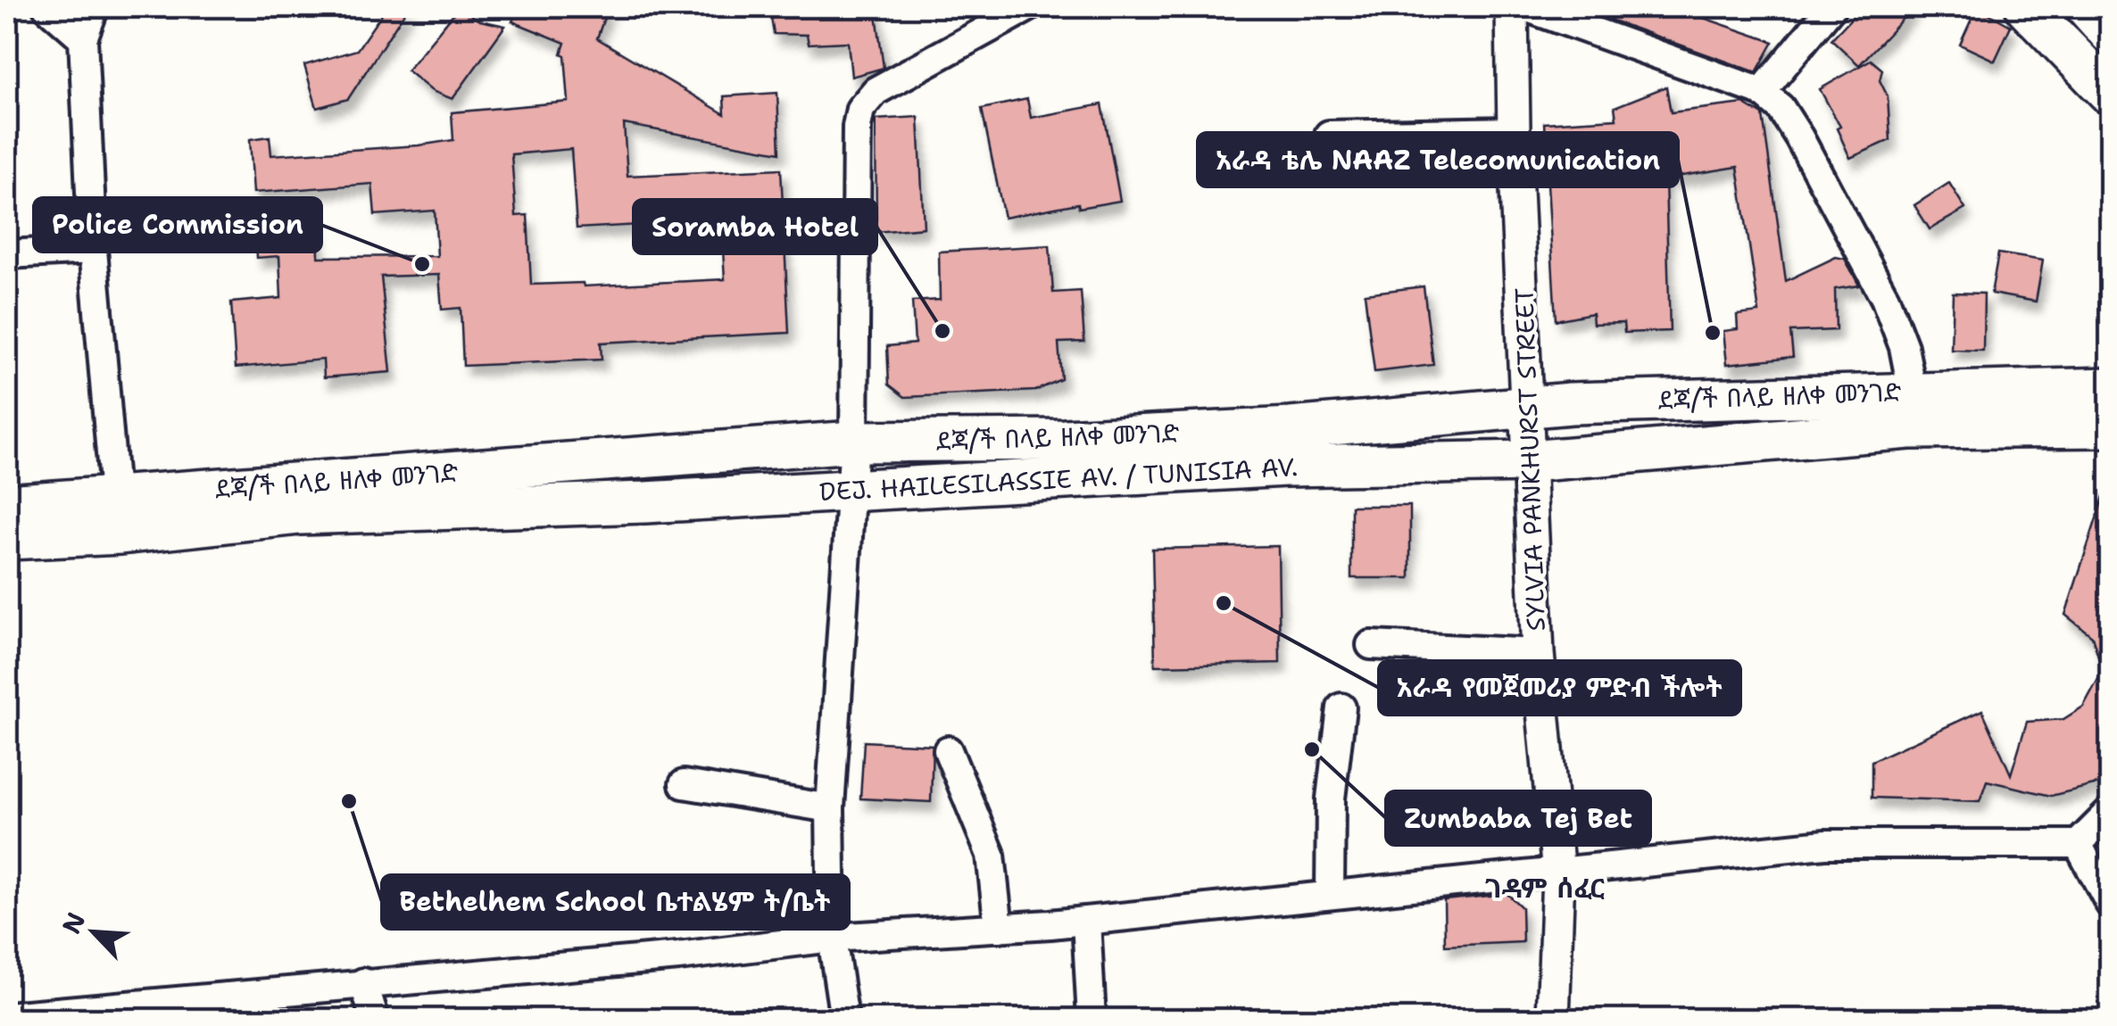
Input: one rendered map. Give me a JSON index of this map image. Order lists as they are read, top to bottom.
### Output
{
  "streets": {
    "main road": ["ደጃ/ች በላይ ዘለቀ መንገድ", "DEJ. HAILESILASSIE AV. / TUNISIA AV."],
    "street": ["SYLVIA PANKHURST STREET"]
  },
  "crossings": [
    ["ደጃ/ች በላይ ዘለቀ መንገድ", "SYLVIA PANKHURST STREET"],
    ["ደጃ/ች በላይ ዘለቀ መንገድ", "DEJ. HAILESILASSIE AV. / TUNISIA AV."],
    ["SYLVIA PANKHURST STREET", "DEJ. HAILESILASSIE AV. / TUNISIA AV."]
  ],
  "districts": ["ገዳም ሰፈር"],
  "places": [
    "Police Commission",
    "Soramba Hotel",
    "አራዳ ቴሌ NAAZ Telecomunication",
    "አራዳ የመጀመሪያ ምድብ ችሎት",
    "Zumbaba Tej Bet",
    "Bethelhem School ቤተልሄም ት/ቤት"
  ],
  "north": "top left"
}
